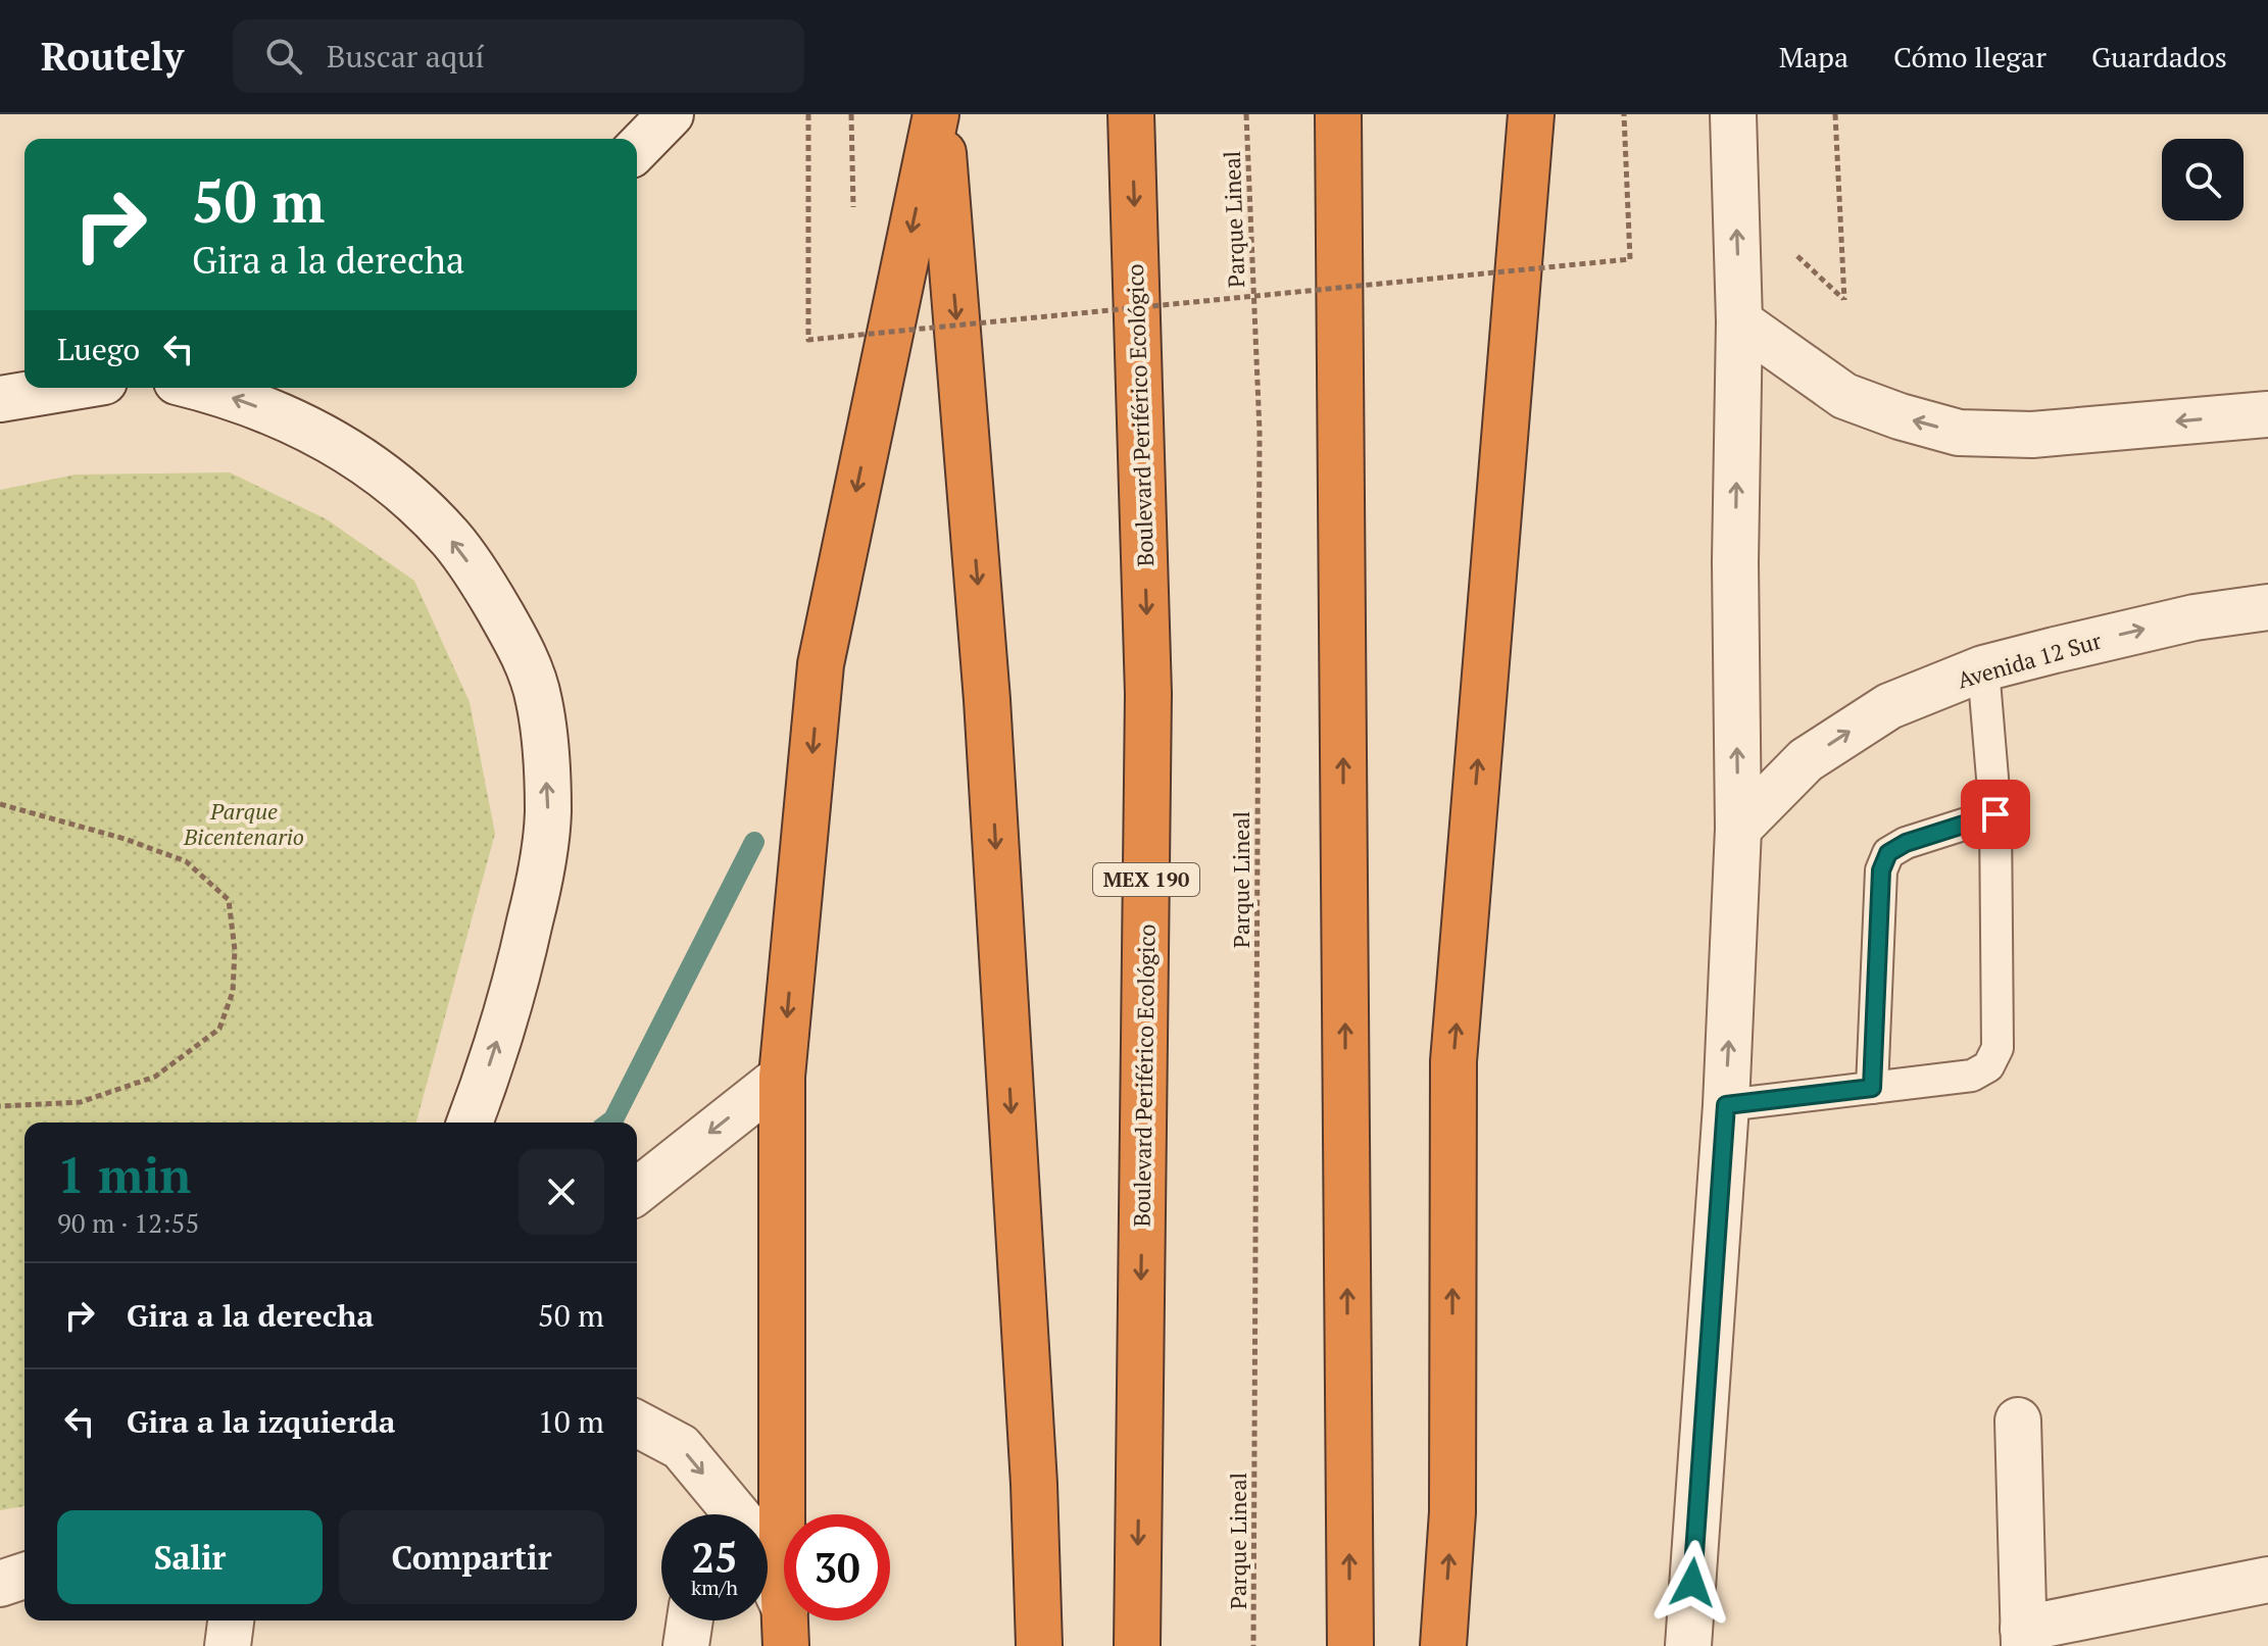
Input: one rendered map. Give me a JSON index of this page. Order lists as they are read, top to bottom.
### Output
{
  "streets": {
    "highway": ["Boulevard Periférico Ecológico", "MEX 190"],
    "street": ["Avenida 12 Sur"],
    "path": ["Parque Lineal"]
  },
  "one_way": ["Avenida 12 Sur"],
  "parks": ["Parque Bicentenario"],
  "page": {
    "header": "Routely",
    "search": "Buscar aquí",
    "nav": ["Mapa", "Cómo llegar", "Guardados"],
    "turn": ["50 m", "Gira a la derecha"],
    "then": "Luego",
    "heading": ["1 min", "90 m · 12:55"],
    "list": [
      {
        "name": "Gira a la derecha",
        "value": "50 m"
      },
      {
        "name": "Gira a la izquierda",
        "value": "10 m"
      }
    ],
    "buttons": ["Salir", "Compartir"],
    "speed": "25 km/h",
    "limit": "30"
  }
}
